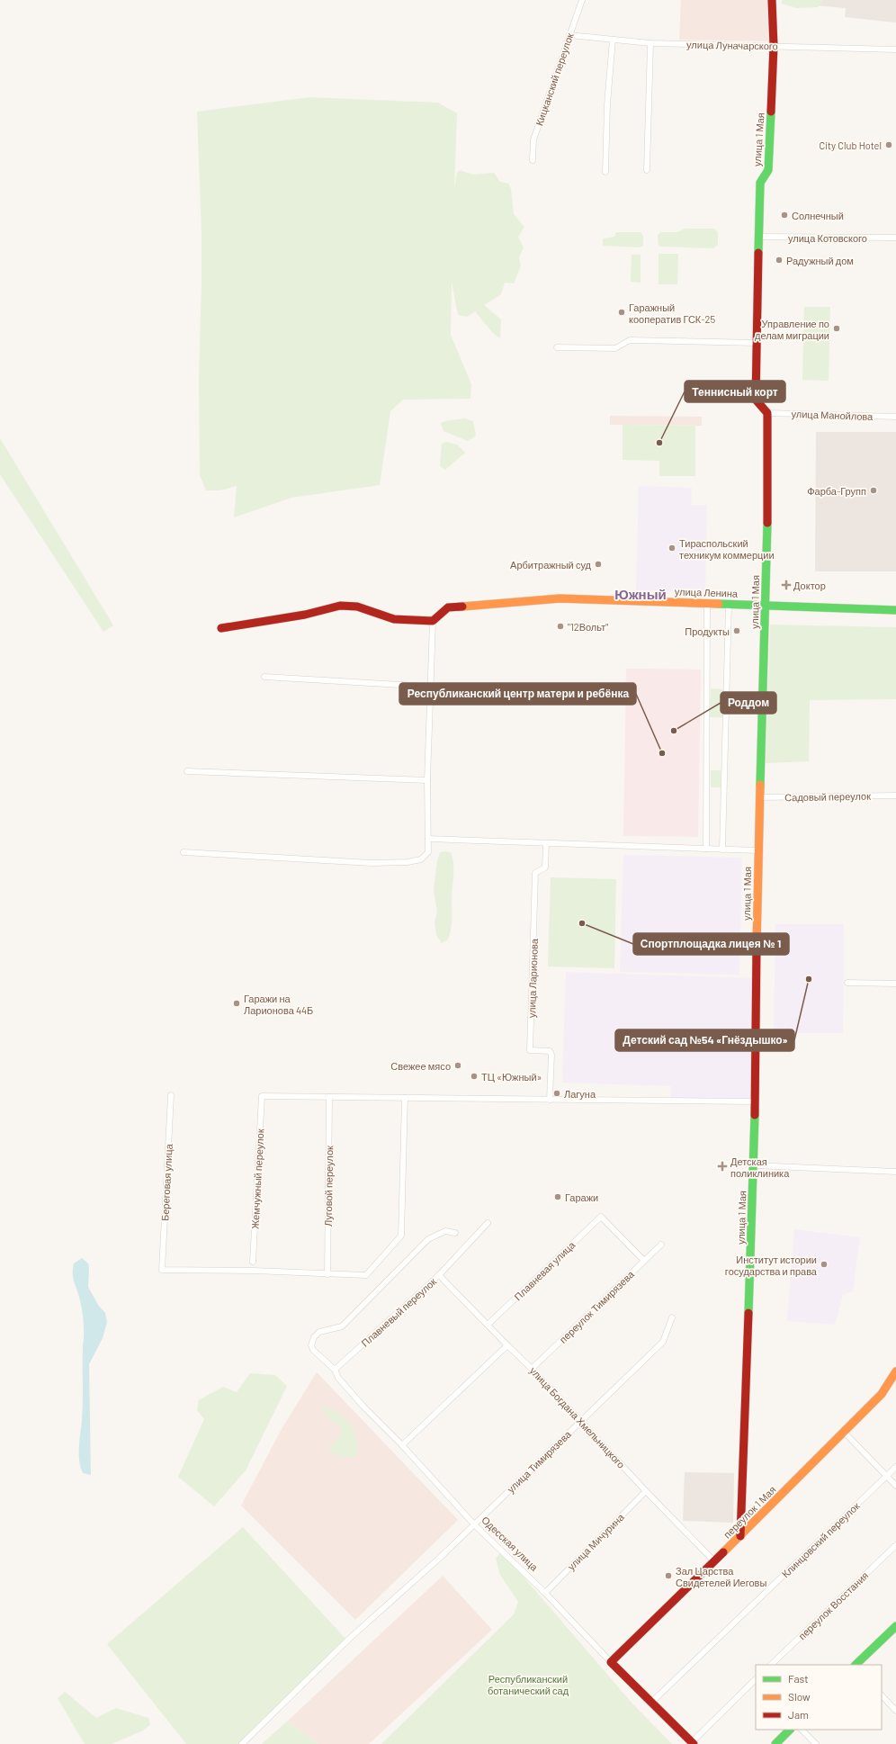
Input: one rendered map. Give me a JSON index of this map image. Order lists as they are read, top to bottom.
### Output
{
  "streets": {
    "street": [
      "улица Луначарского",
      "Кицканский переулок",
      "улица 1 Мая",
      "улица Котовского",
      "улица Манойлова",
      "улица Ленина",
      "Садовый переулок",
      "улица Ларионова",
      "Жемчужный переулок",
      "Береговая улица",
      "Луговой переулок",
      "Плавневая улица",
      "переулок Тимирязева",
      "Плавневый переулок",
      "улица Богдана Хмельницкого",
      "улица Тимирязева",
      "переулок 1 Мая",
      "Клинцовский переулок",
      "улица Мичурина",
      "Одесская улица",
      "переулок Восстания"
    ]
  },
  "crossings": [
    ["улица Луначарского", "Кицканский переулок"],
    ["улица Луначарского", "улица 1 Мая"],
    ["улица 1 Мая", "улица Котовского"],
    ["улица 1 Мая", "улица Манойлова"],
    ["улица 1 Мая", "улица Ленина"],
    ["улица 1 Мая", "Садовый переулок"],
    ["улица 1 Мая", "переулок 1 Мая"],
    ["Жемчужный переулок", "Луговой переулок"],
    ["Береговая улица", "Луговой переулок"],
    ["Плавневая улица", "переулок Тимирязева"],
    ["Плавневая улица", "улица Богдана Хмельницкого"],
    ["переулок Тимирязева", "улица Богдана Хмельницкого"],
    ["Плавневый переулок", "улица Богдана Хмельницкого"],
    ["Плавневый переулок", "Одесская улица"],
    ["улица Богдана Хмельницкого", "улица Тимирязева"],
    ["улица Богдана Хмельницкого", "переулок 1 Мая"],
    ["улица Богдана Хмельницкого", "улица Мичурина"],
    ["улица Тимирязева", "Одесская улица"],
    ["переулок 1 Мая", "Одесская улица"],
    ["Клинцовский переулок", "Одесская улица"],
    ["улица Мичурина", "Одесская улица"]
  ],
  "districts": ["Южный"],
  "parks": ["Республиканский ботанический сад"],
  "places": {
    "other": [
      "City Club Hotel",
      "Солнечный",
      "Радужный дом",
      "Гаражный кооператив ГСК-25",
      "Управление по делам миграции",
      "Теннисный корт",
      "Фарба-Групп",
      "Тираспольский техникум коммерции",
      "Арбитражный суд",
      "\"12Вольт\"",
      "Продукты",
      "Роддом",
      "Республиканский центр матери и ребёнка",
      "Спортплощадка лицея № 1",
      "Детский сад №54 «Гнёздышко»",
      "Гаражи на Ларионова 44Б",
      "Свежее мясо",
      "ТЦ «Южный»",
      "Лагуна",
      "Гаражи",
      "Институт истории государства и права",
      "Зал Царства Свидетелей Иеговы"
    ],
    "health": ["Доктор", "Детская поликлиника"]
  },
  "legend": ["Fast", "Slow", "Jam"]
}
